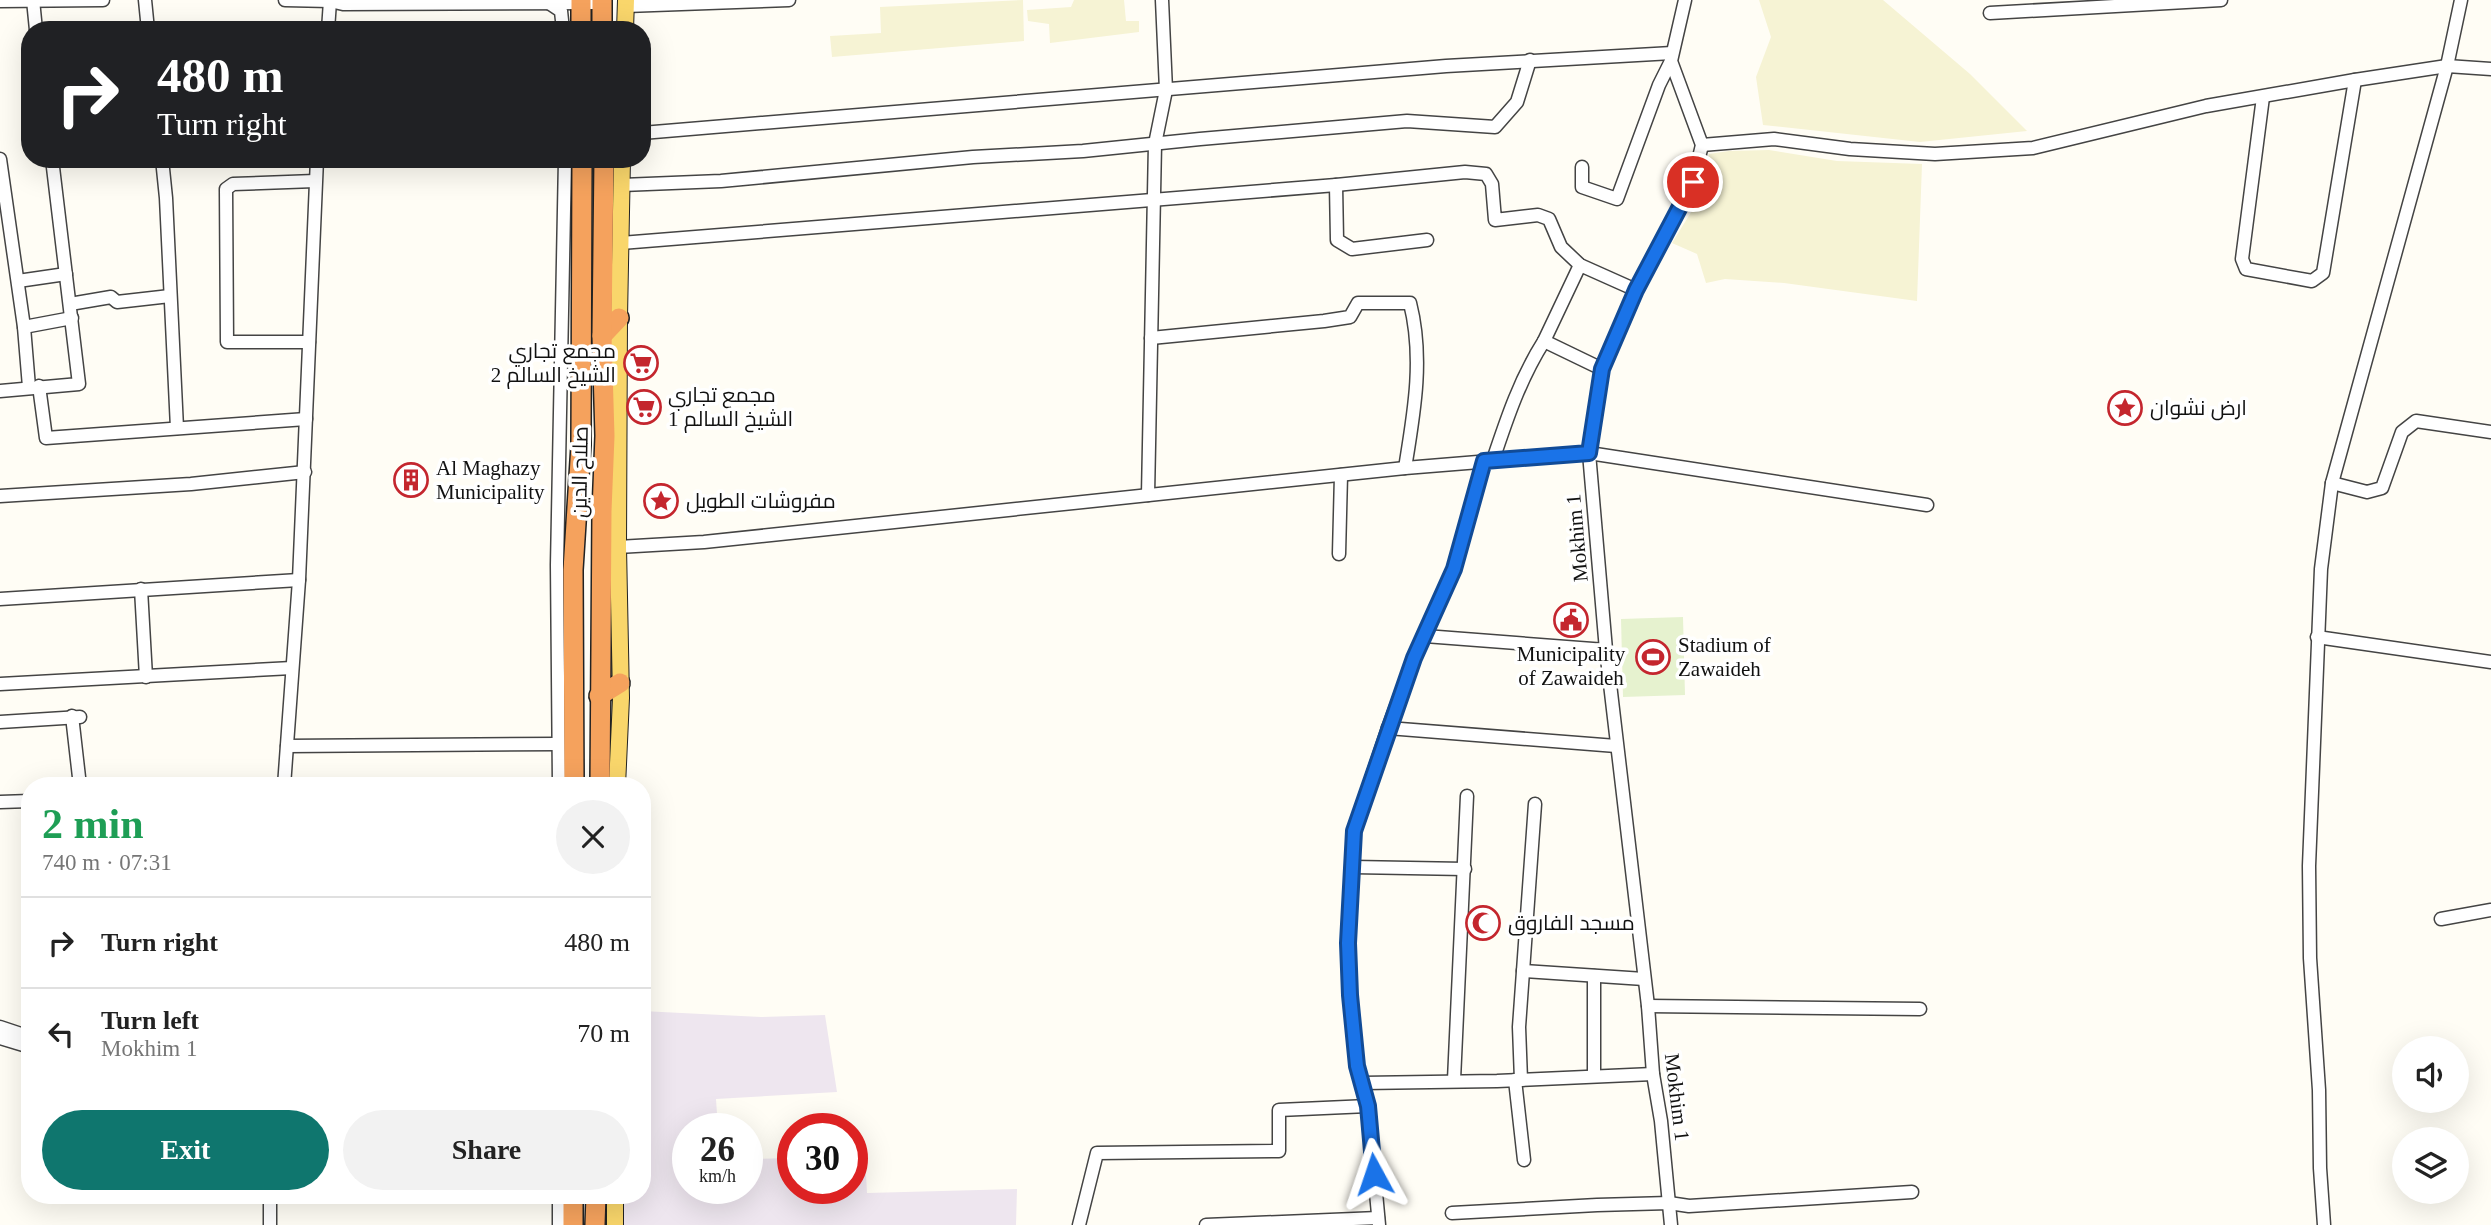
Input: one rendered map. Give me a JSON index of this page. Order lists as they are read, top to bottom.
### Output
{
  "streets": {
    "highway": ["صلاح الدين"],
    "street": ["Mokhim 1"]
  },
  "places": {
    "supermarket": ["مجمع تجاري الشيخ السالم 2", "مجمع تجاري الشيخ السالم 1"],
    "place": ["ارض نشوان", "مفروشات الطويل"],
    "building": ["Al Maghazy Municipality"],
    "public building": ["Municipality of Zawaideh"],
    "sports": ["Stadium of Zawaideh"],
    "mosque": ["مسجد الفاروق"]
  },
  "page": {
    "turn": ["480 m", "Turn right"],
    "heading": ["2 min", "740 m · 07:31"],
    "list": [
      {
        "name": "Turn right",
        "value": "480 m"
      },
      {
        "name": "Turn left",
        "note": "Mokhim 1",
        "value": "70 m"
      }
    ],
    "buttons": ["Exit", "Share"],
    "speed": "26 km/h",
    "limit": "30"
  }
}
